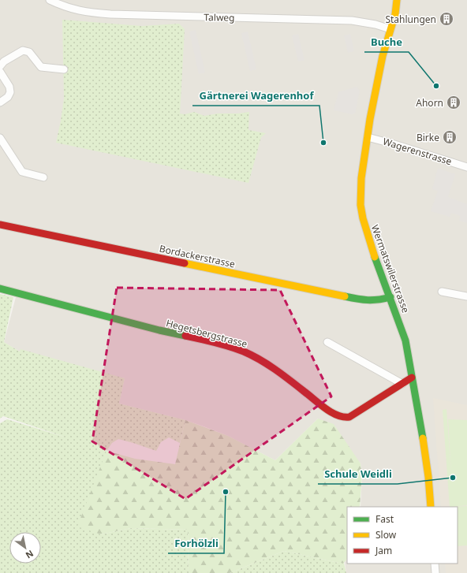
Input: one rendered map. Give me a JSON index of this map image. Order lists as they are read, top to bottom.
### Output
{
  "streets": {
    "street": [
      "Talweg",
      "Wagerenstrasse",
      "Bordackerstrasse",
      "Wermatswilerstrasse",
      "Hegetsbergstrasse"
    ]
  },
  "crossings": [
    ["Talweg", "Wermatswilerstrasse"],
    ["Wagerenstrasse", "Wermatswilerstrasse"],
    ["Bordackerstrasse", "Wermatswilerstrasse"],
    ["Wermatswilerstrasse", "Hegetsbergstrasse"]
  ],
  "places": {
    "building": ["Stahlungen", "Ahorn", "Birke"],
    "other": [
      "Buche",
      "Gärtnerei Wagerenhof",
      "Schule Weidli",
      "Forhölzli"
    ]
  },
  "legend": ["Fast", "Slow", "Jam"],
  "north": "bottom right"
}
